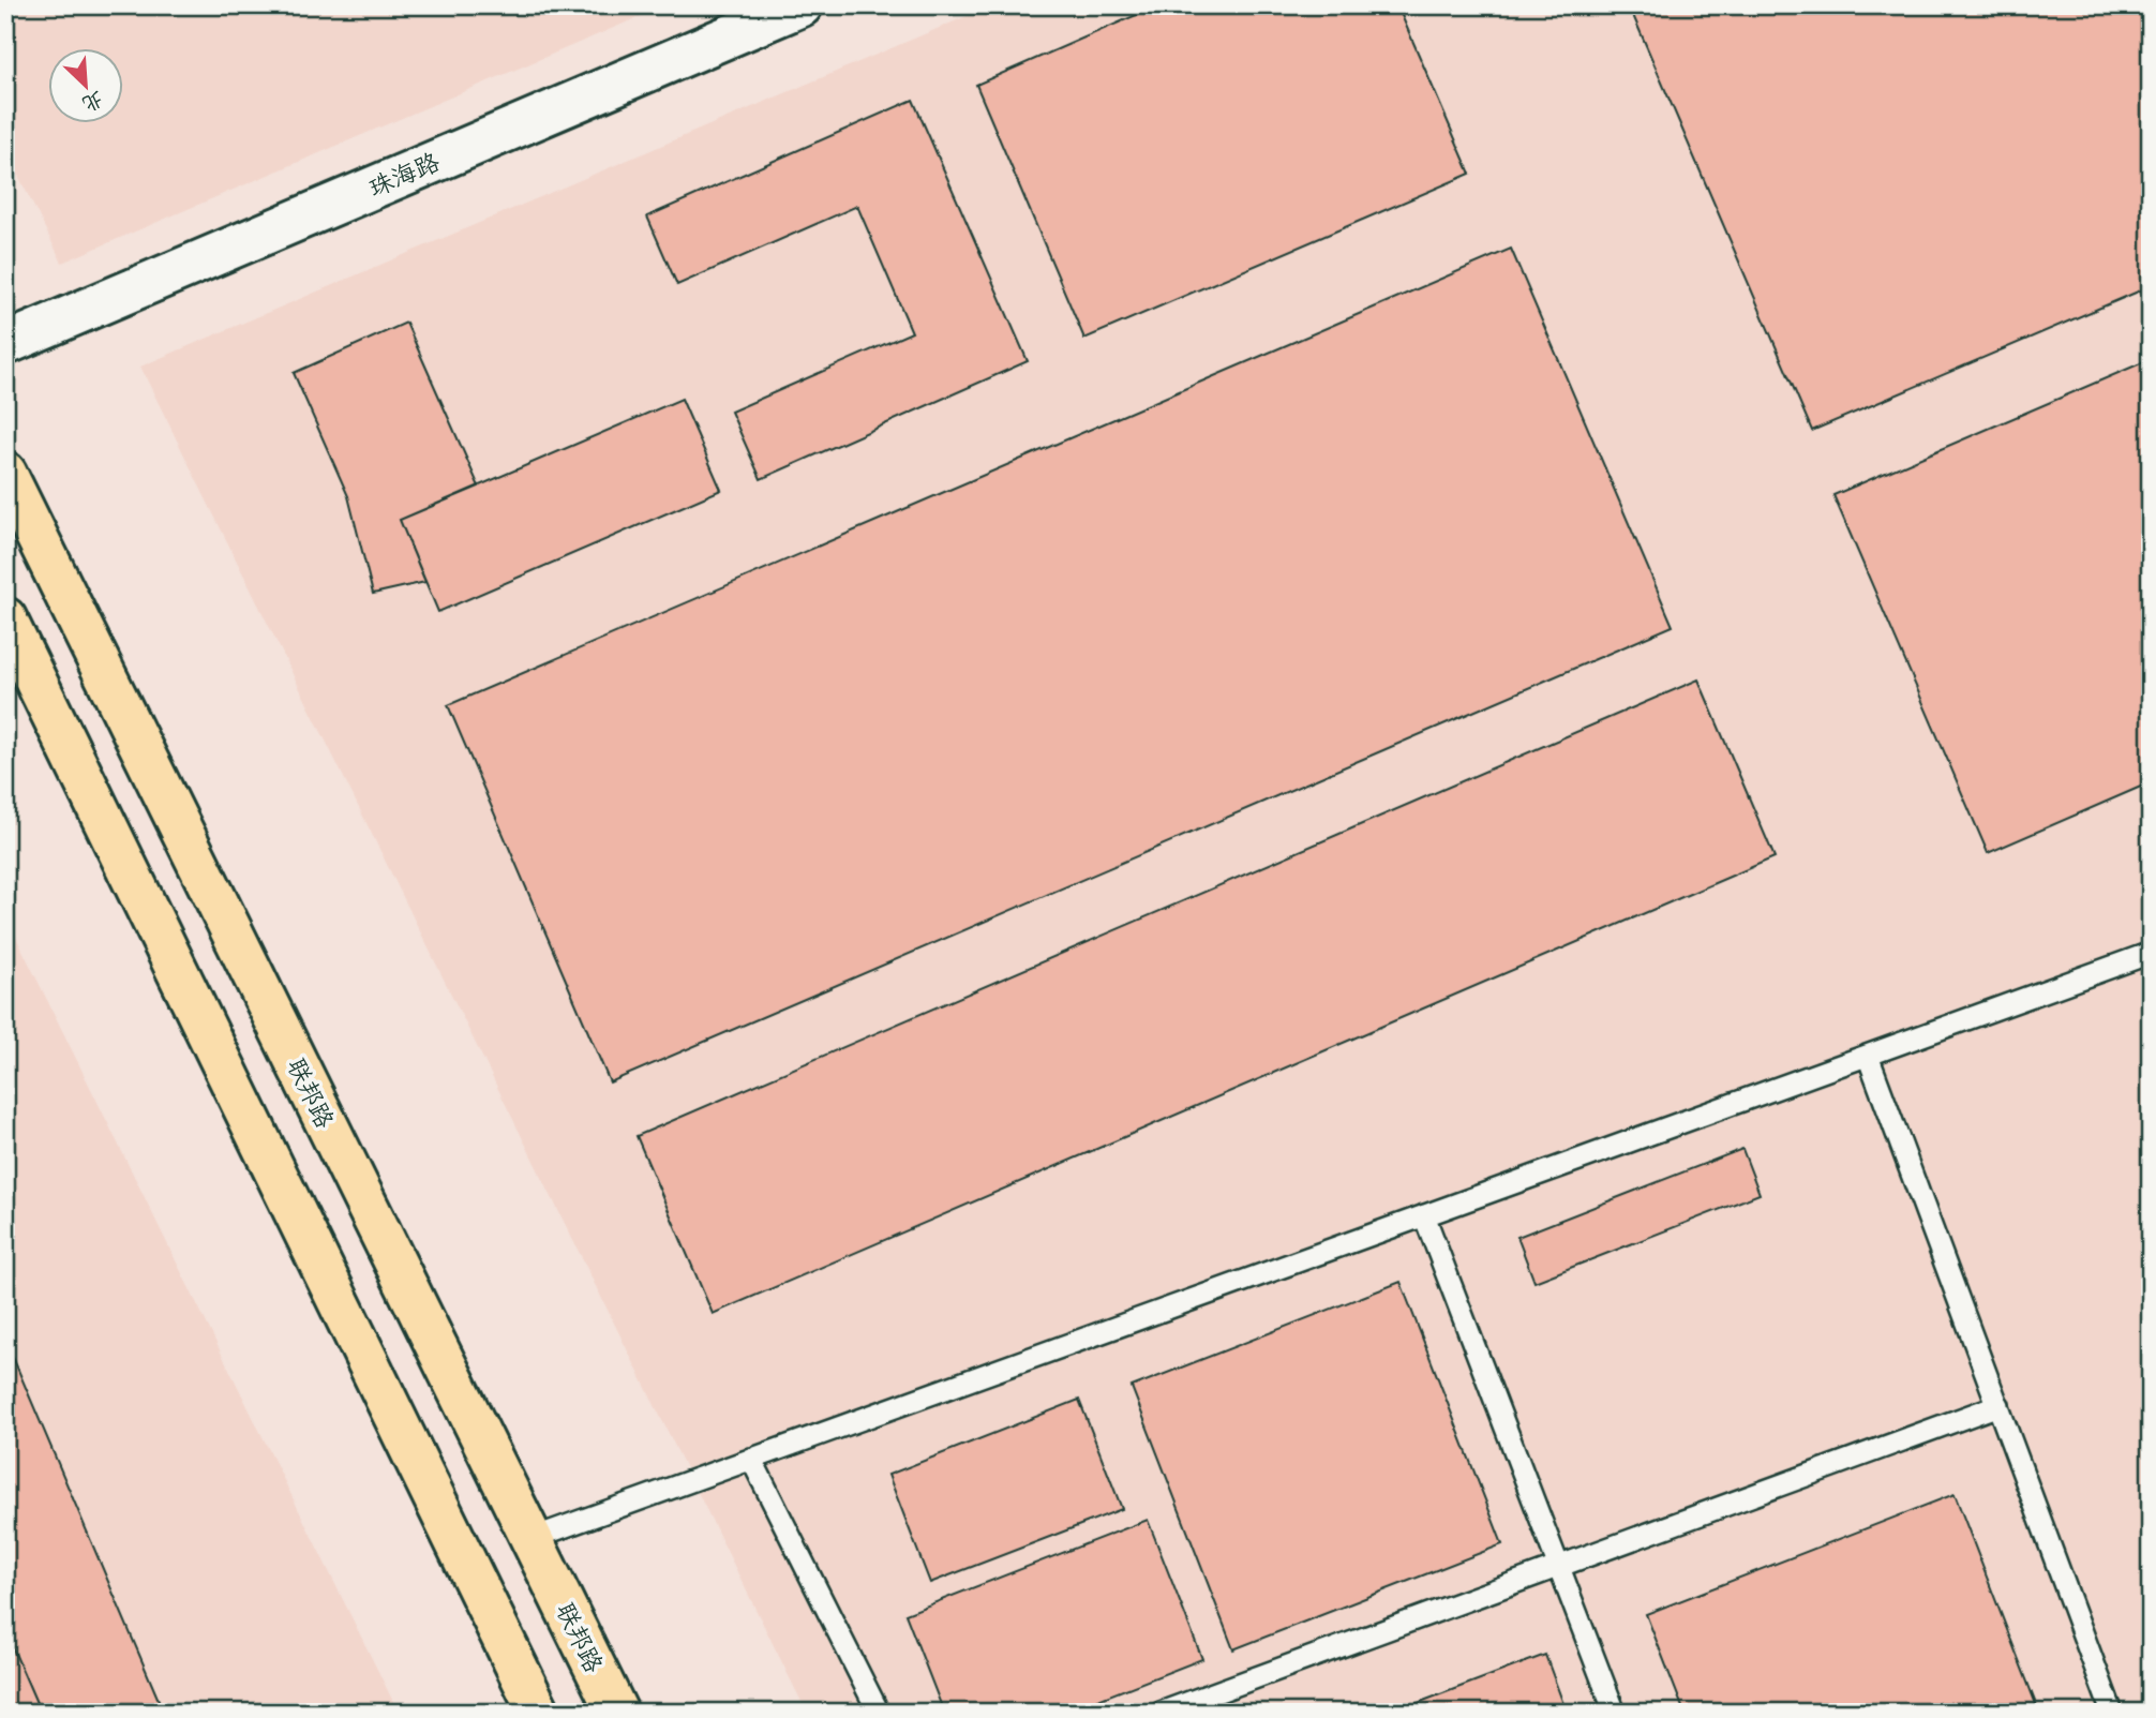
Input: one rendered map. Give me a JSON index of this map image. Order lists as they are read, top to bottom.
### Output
{
  "streets": {
    "main road": ["联邦路"],
    "street": ["珠海路"]
  },
  "north": "bottom right"
}
